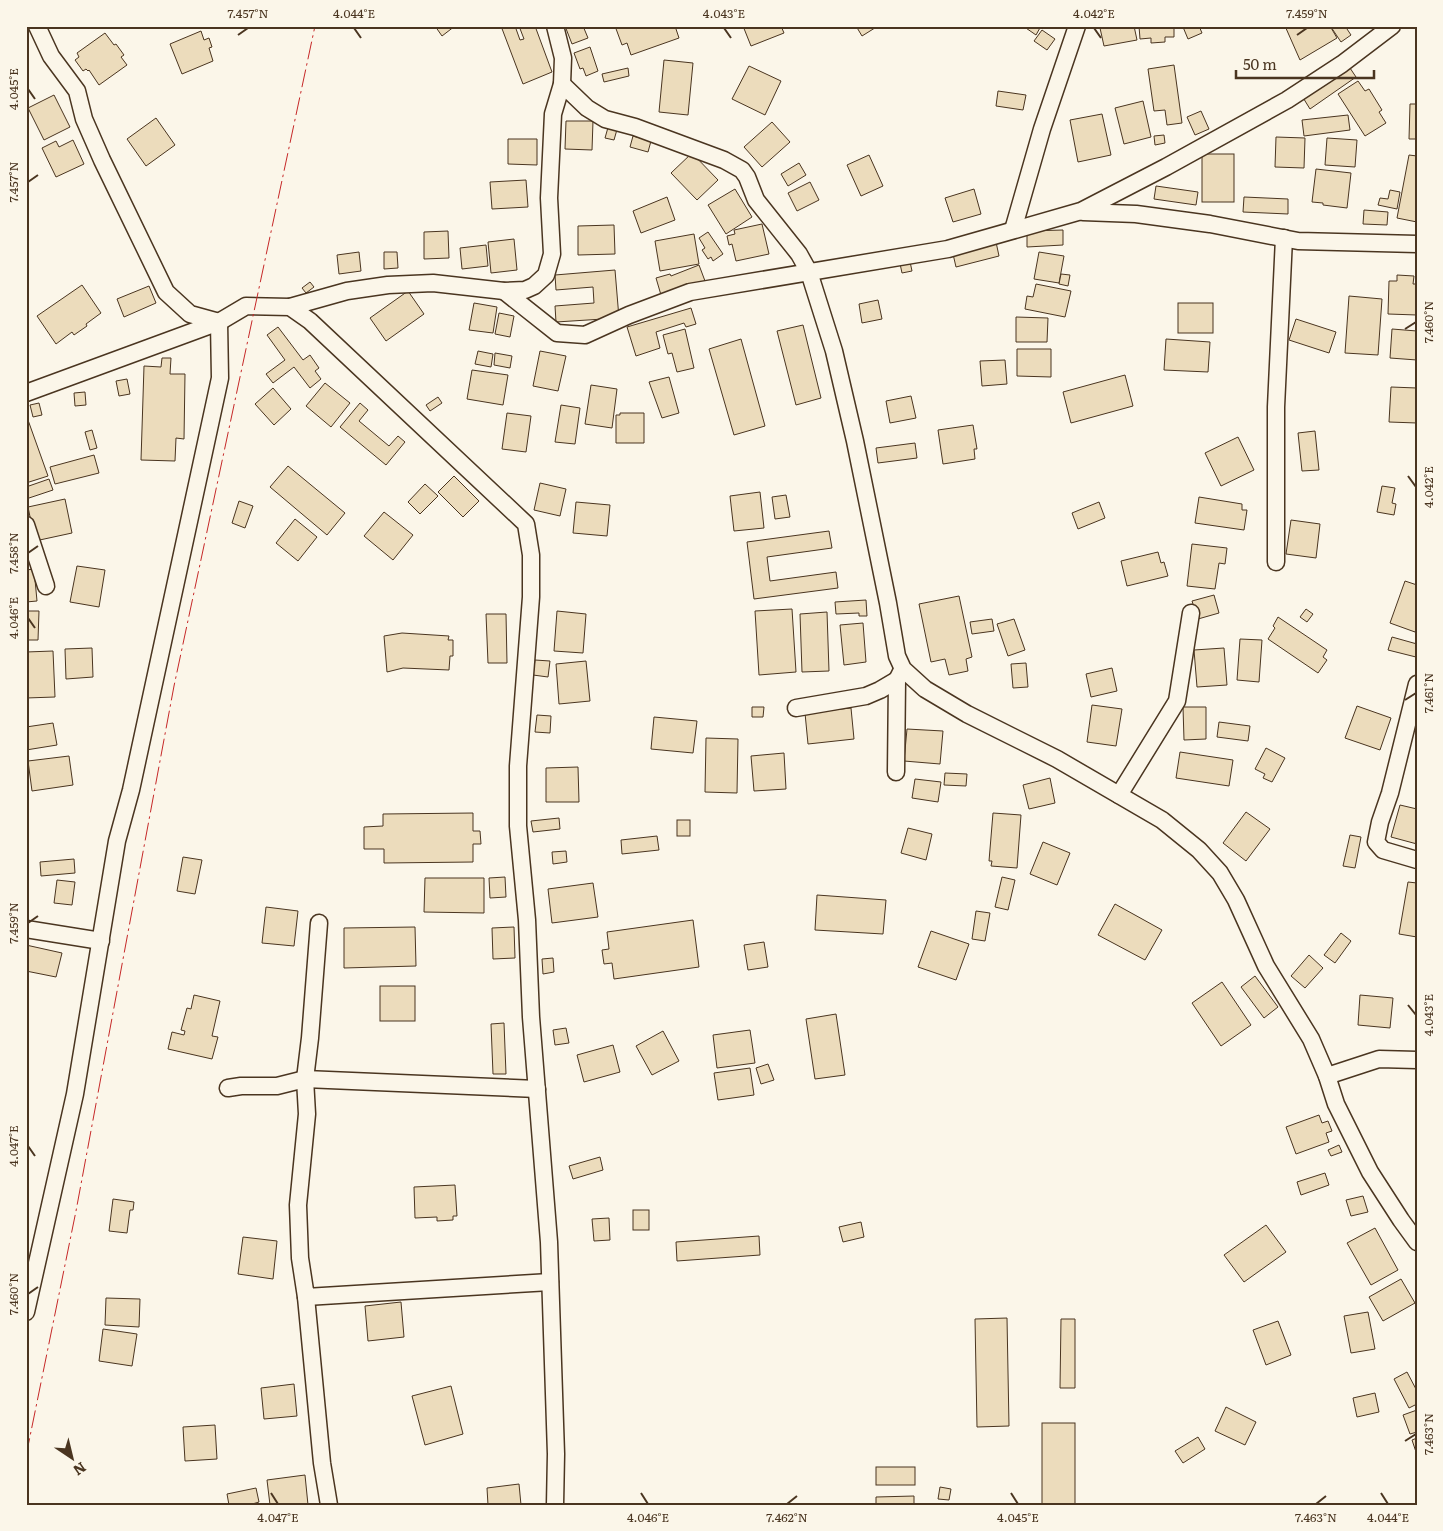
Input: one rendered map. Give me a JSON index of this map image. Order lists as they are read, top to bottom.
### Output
{
  "scale_bar": "50 m",
  "north": "bottom right",
  "coordinates": [
    "7.457°N",
    "4.044°E",
    "4.043°E",
    "4.042°E",
    "7.459°N",
    "4.045°E",
    "7.460°N",
    "7.458°N",
    "4.046°E",
    "7.461°N",
    "4.047°E",
    "7.463°N",
    "7.462°N"
  ]
}
